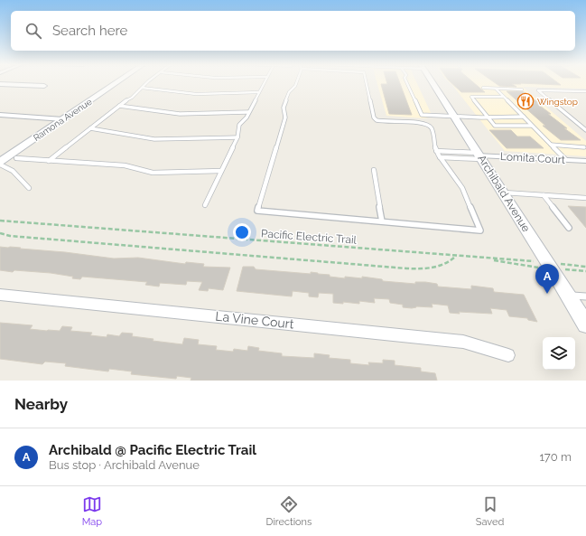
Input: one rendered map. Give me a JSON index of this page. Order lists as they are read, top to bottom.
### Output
{
  "streets": {
    "main road": ["Ramona Avenue", "Archibald Avenue"],
    "street": ["Lomita Court", "La Vine Court"],
    "path": ["Pacific Electric Trail"]
  },
  "crossings": [
    ["Lomita Court", "Archibald Avenue"]
  ],
  "places": {
    "restaurant": ["Wingstop"]
  },
  "page": {
    "search": "Search here",
    "pins": "A",
    "heading": "Nearby",
    "list": [
      {
        "mark": "A",
        "name": "Archibald @ Pacific Electric Trail",
        "note": "Bus stop · Archibald Avenue",
        "value": "170 m"
      }
    ],
    "nav": ["Map", "Directions", "Saved"]
  }
}
